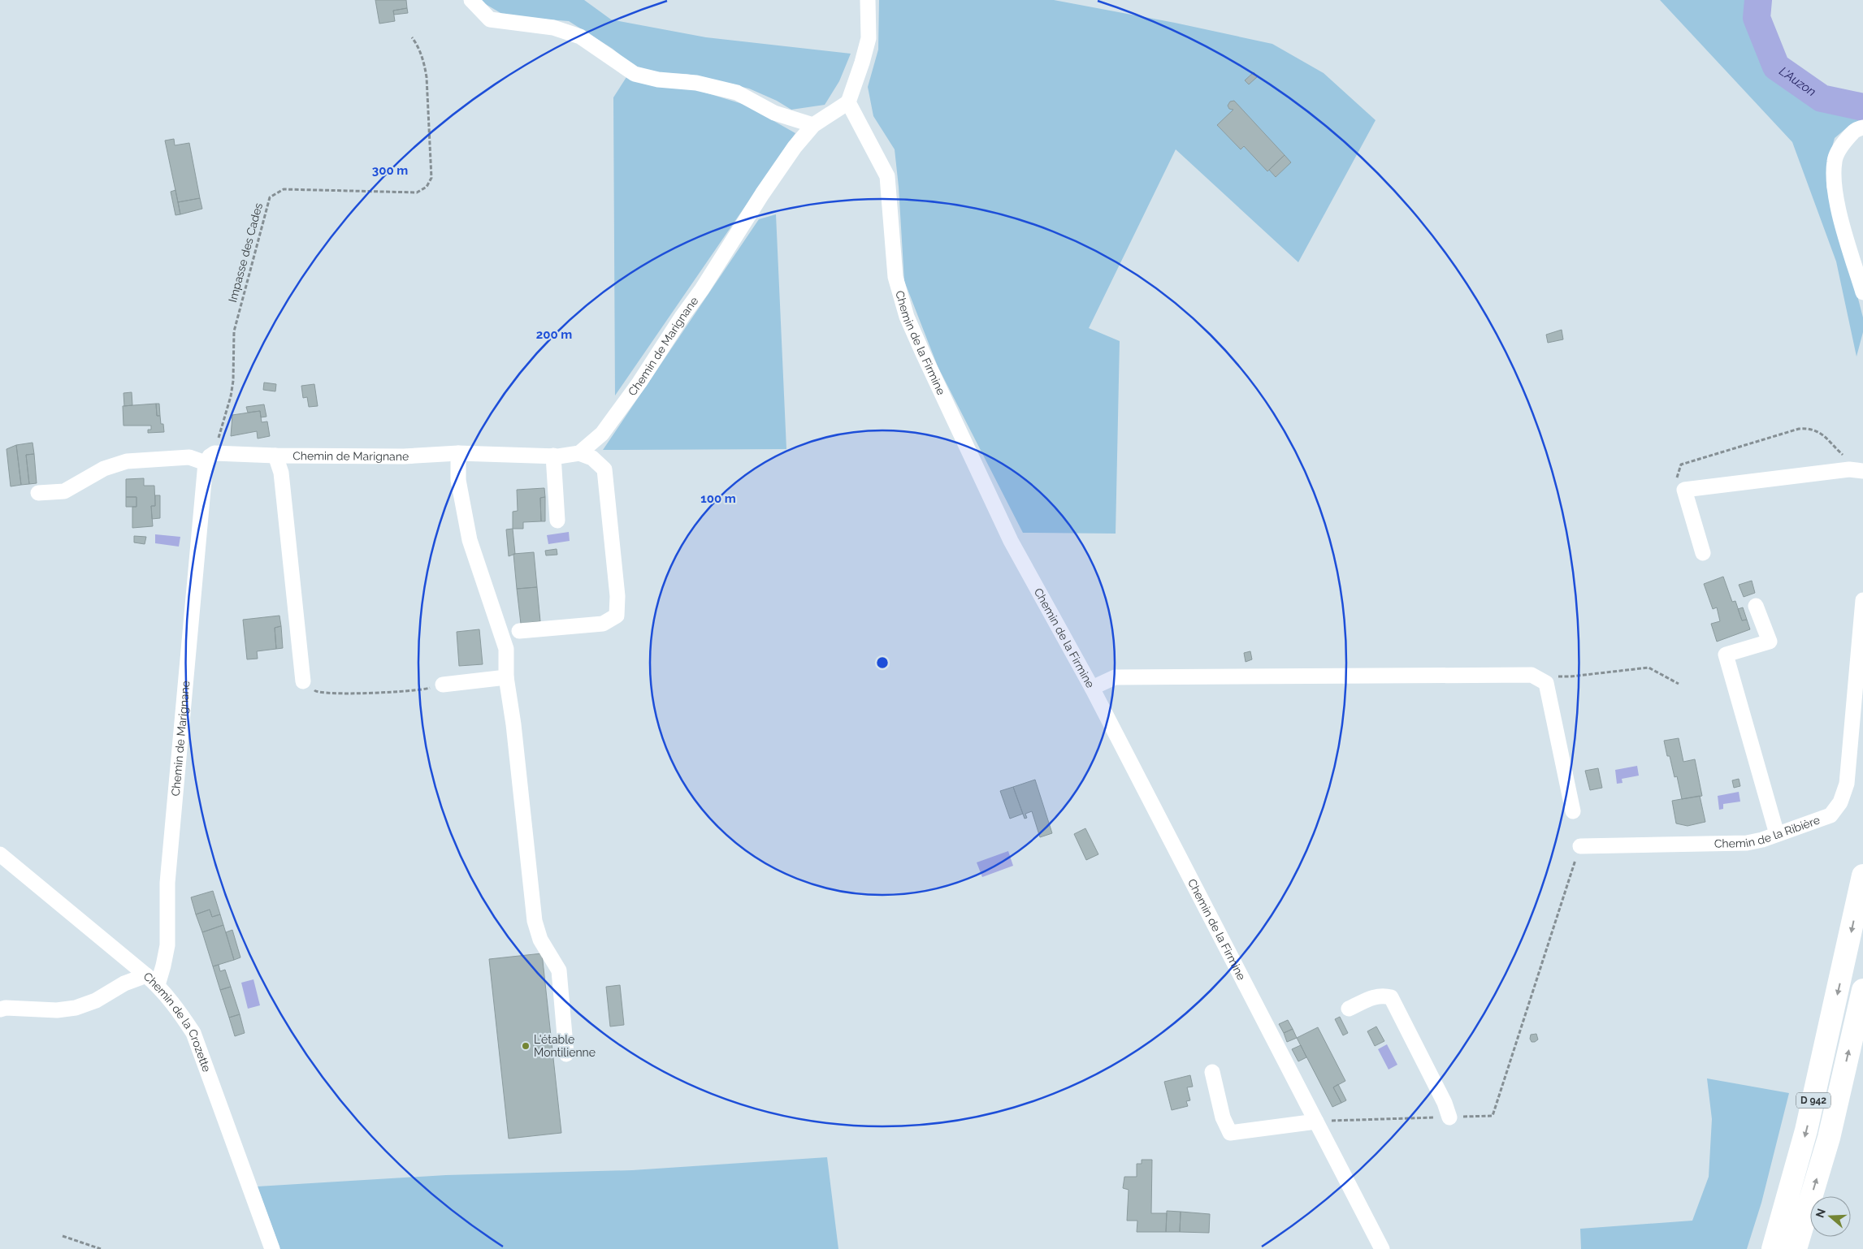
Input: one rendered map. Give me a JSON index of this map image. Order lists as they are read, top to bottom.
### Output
{
  "streets": {
    "highway": ["D 942"],
    "street": [
      "Chemin de la Firmine",
      "Chemin de Marignane",
      "Chemin de la Ribière",
      "Chemin de la Crozette"
    ],
    "path": ["Impasse des Cades"]
  },
  "crossings": [
    ["Impasse des Cades", "Chemin de Marignane"],
    ["Chemin de la Firmine", "Chemin de Marignane"],
    ["Chemin de Marignane", "Chemin de la Crozette"]
  ],
  "water": ["L'Auzon"],
  "places": ["L'étable Montilienne"],
  "north": "left",
  "rings": ["300 m", "200 m", "100 m"]
}
